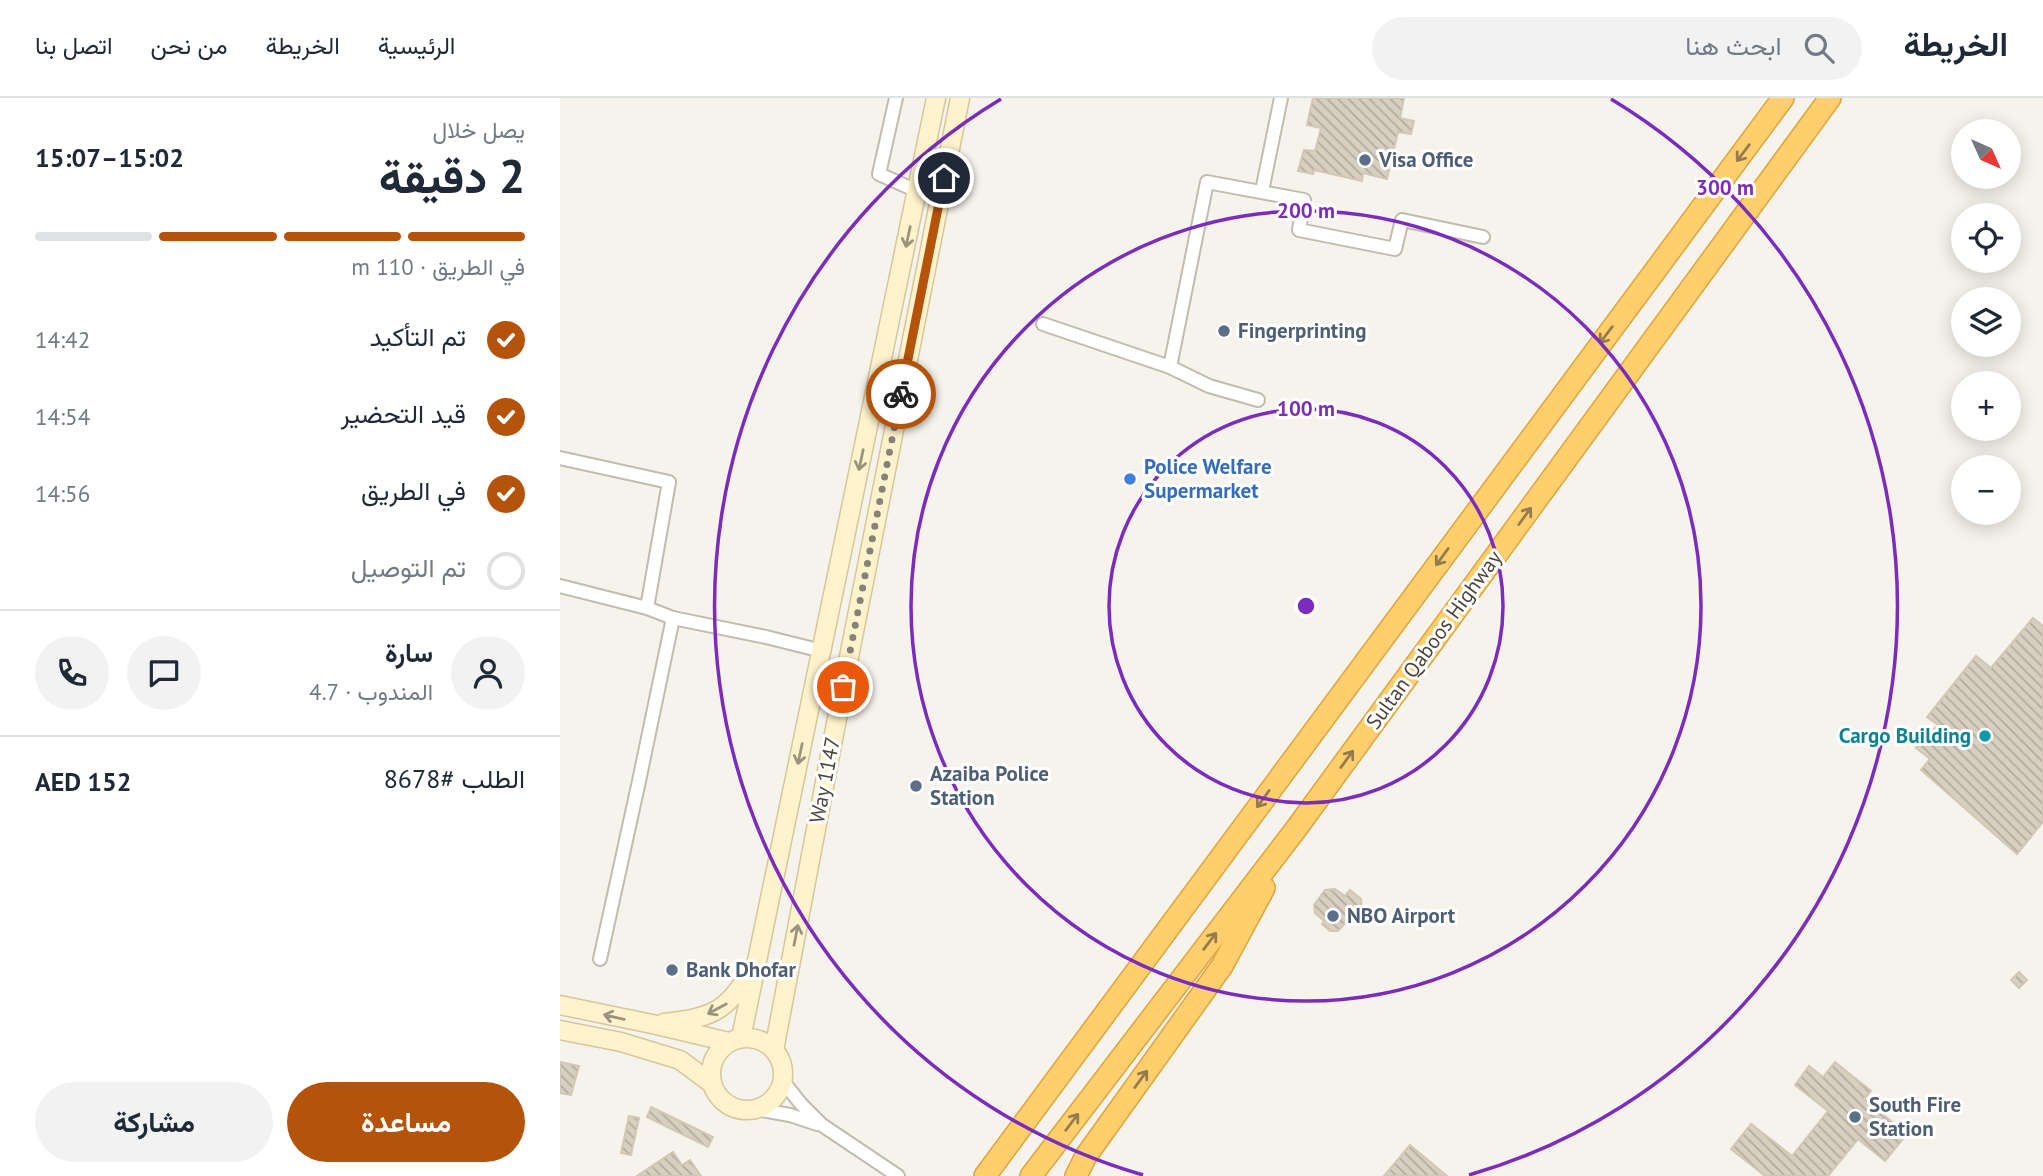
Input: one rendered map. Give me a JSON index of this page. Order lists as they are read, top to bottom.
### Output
{
  "streets": {
    "highway": ["Sultan Qaboos Highway"],
    "street": ["Way 1147"]
  },
  "places": [
    "Visa Office",
    "Fingerprinting",
    "Police Welfare Supermarket",
    "Cargo Building",
    "Azaiba Police Station",
    "NBO Airport",
    "Bank Dhofar",
    "South Fire Station"
  ],
  "north": "bottom right",
  "page": {
    "header": "الخريطة",
    "search": "ابحث هنا",
    "nav": [
      "الرئيسية",
      "الخريطة",
      "من نحن",
      "اتصل بنا"
    ],
    "heading": ["2 دقيقة", "يصل خلال", "15:02–15:07"],
    "panel": [
      "سارة",
      "المندوب · 4.7",
      "الطلب #8678",
      "AED 152"
    ],
    "map_buttons": ["+", "−"],
    "bar": "في الطريق · 110 m",
    "list": [
      ["تم التأكيد", "14:42"],
      ["قيد التحضير", "14:54"],
      ["في الطريق", "14:56"],
      "تم التوصيل"
    ],
    "buttons": ["مساعدة", "مشاركة"]
  },
  "rings": ["300 m", "200 m", "100 m"]
}
